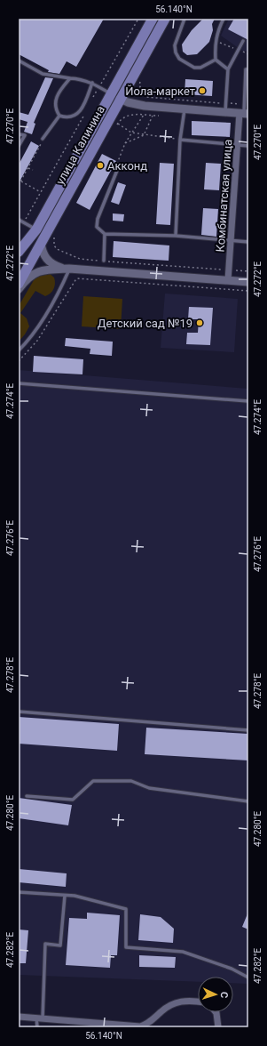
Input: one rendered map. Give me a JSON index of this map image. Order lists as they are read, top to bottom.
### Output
{
  "streets": {
    "main road": ["улица Калинина"],
    "street": ["Комбинатская улица"]
  },
  "places": ["Йола-маркет", "Акконд", "Детский сад №19"],
  "north": "right",
  "coordinates": [
    "56.140°N",
    "47.270°E",
    "47.272°E",
    "47.274°E",
    "47.276°E",
    "47.278°E",
    "47.280°E",
    "47.282°E"
  ]
}
